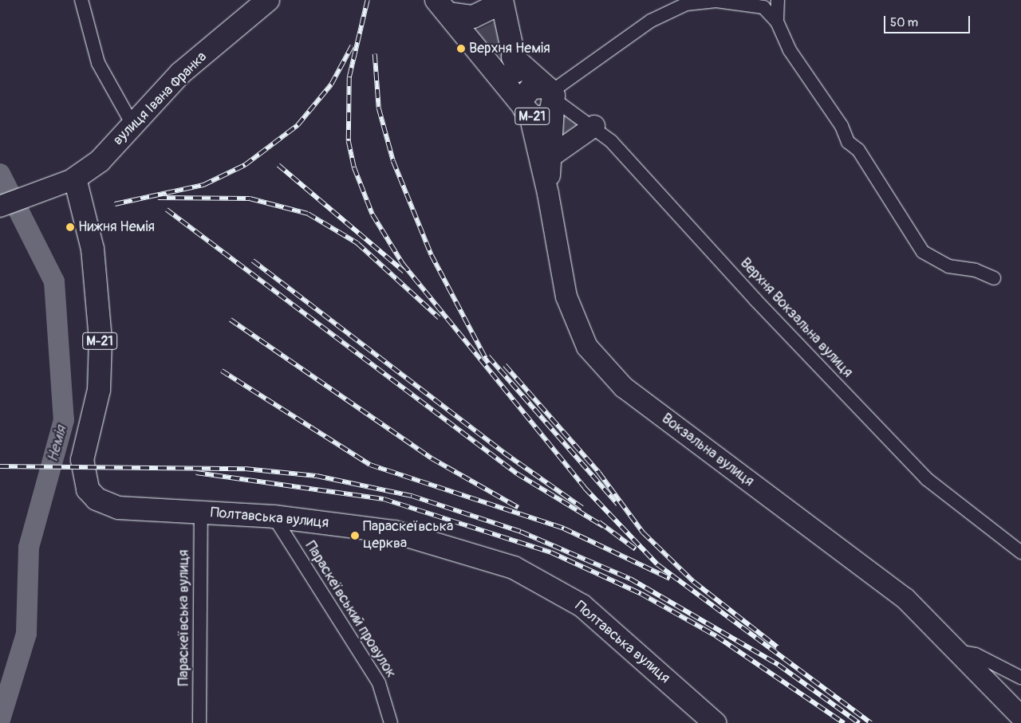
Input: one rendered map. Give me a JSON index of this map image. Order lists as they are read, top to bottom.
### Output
{
  "streets": {
    "highway": [
      "вулиця Івана Франка",
      "М-21",
      "Вокзальна вулиця",
      "Полтавська вулиця"
    ],
    "street": ["Верхня Вокзальна вулиця", "Параскеївський провулок", "Параскеївська вулиця"]
  },
  "crossings": [
    ["вулиця Івана Франка", "Полтавська вулиця"],
    ["М-21", "Верхня Вокзальна вулиця"],
    ["М-21", "Вокзальна вулиця"],
    ["Верхня Вокзальна вулиця", "Вокзальна вулиця"],
    ["Полтавська вулиця", "Параскеївський провулок"],
    ["Полтавська вулиця", "Параскеївська вулиця"]
  ],
  "water": ["Немія"],
  "places": ["Верхня Немія", "Нижня Немія", "Параскеївська церква"],
  "scale_bar": "50 m"
}
